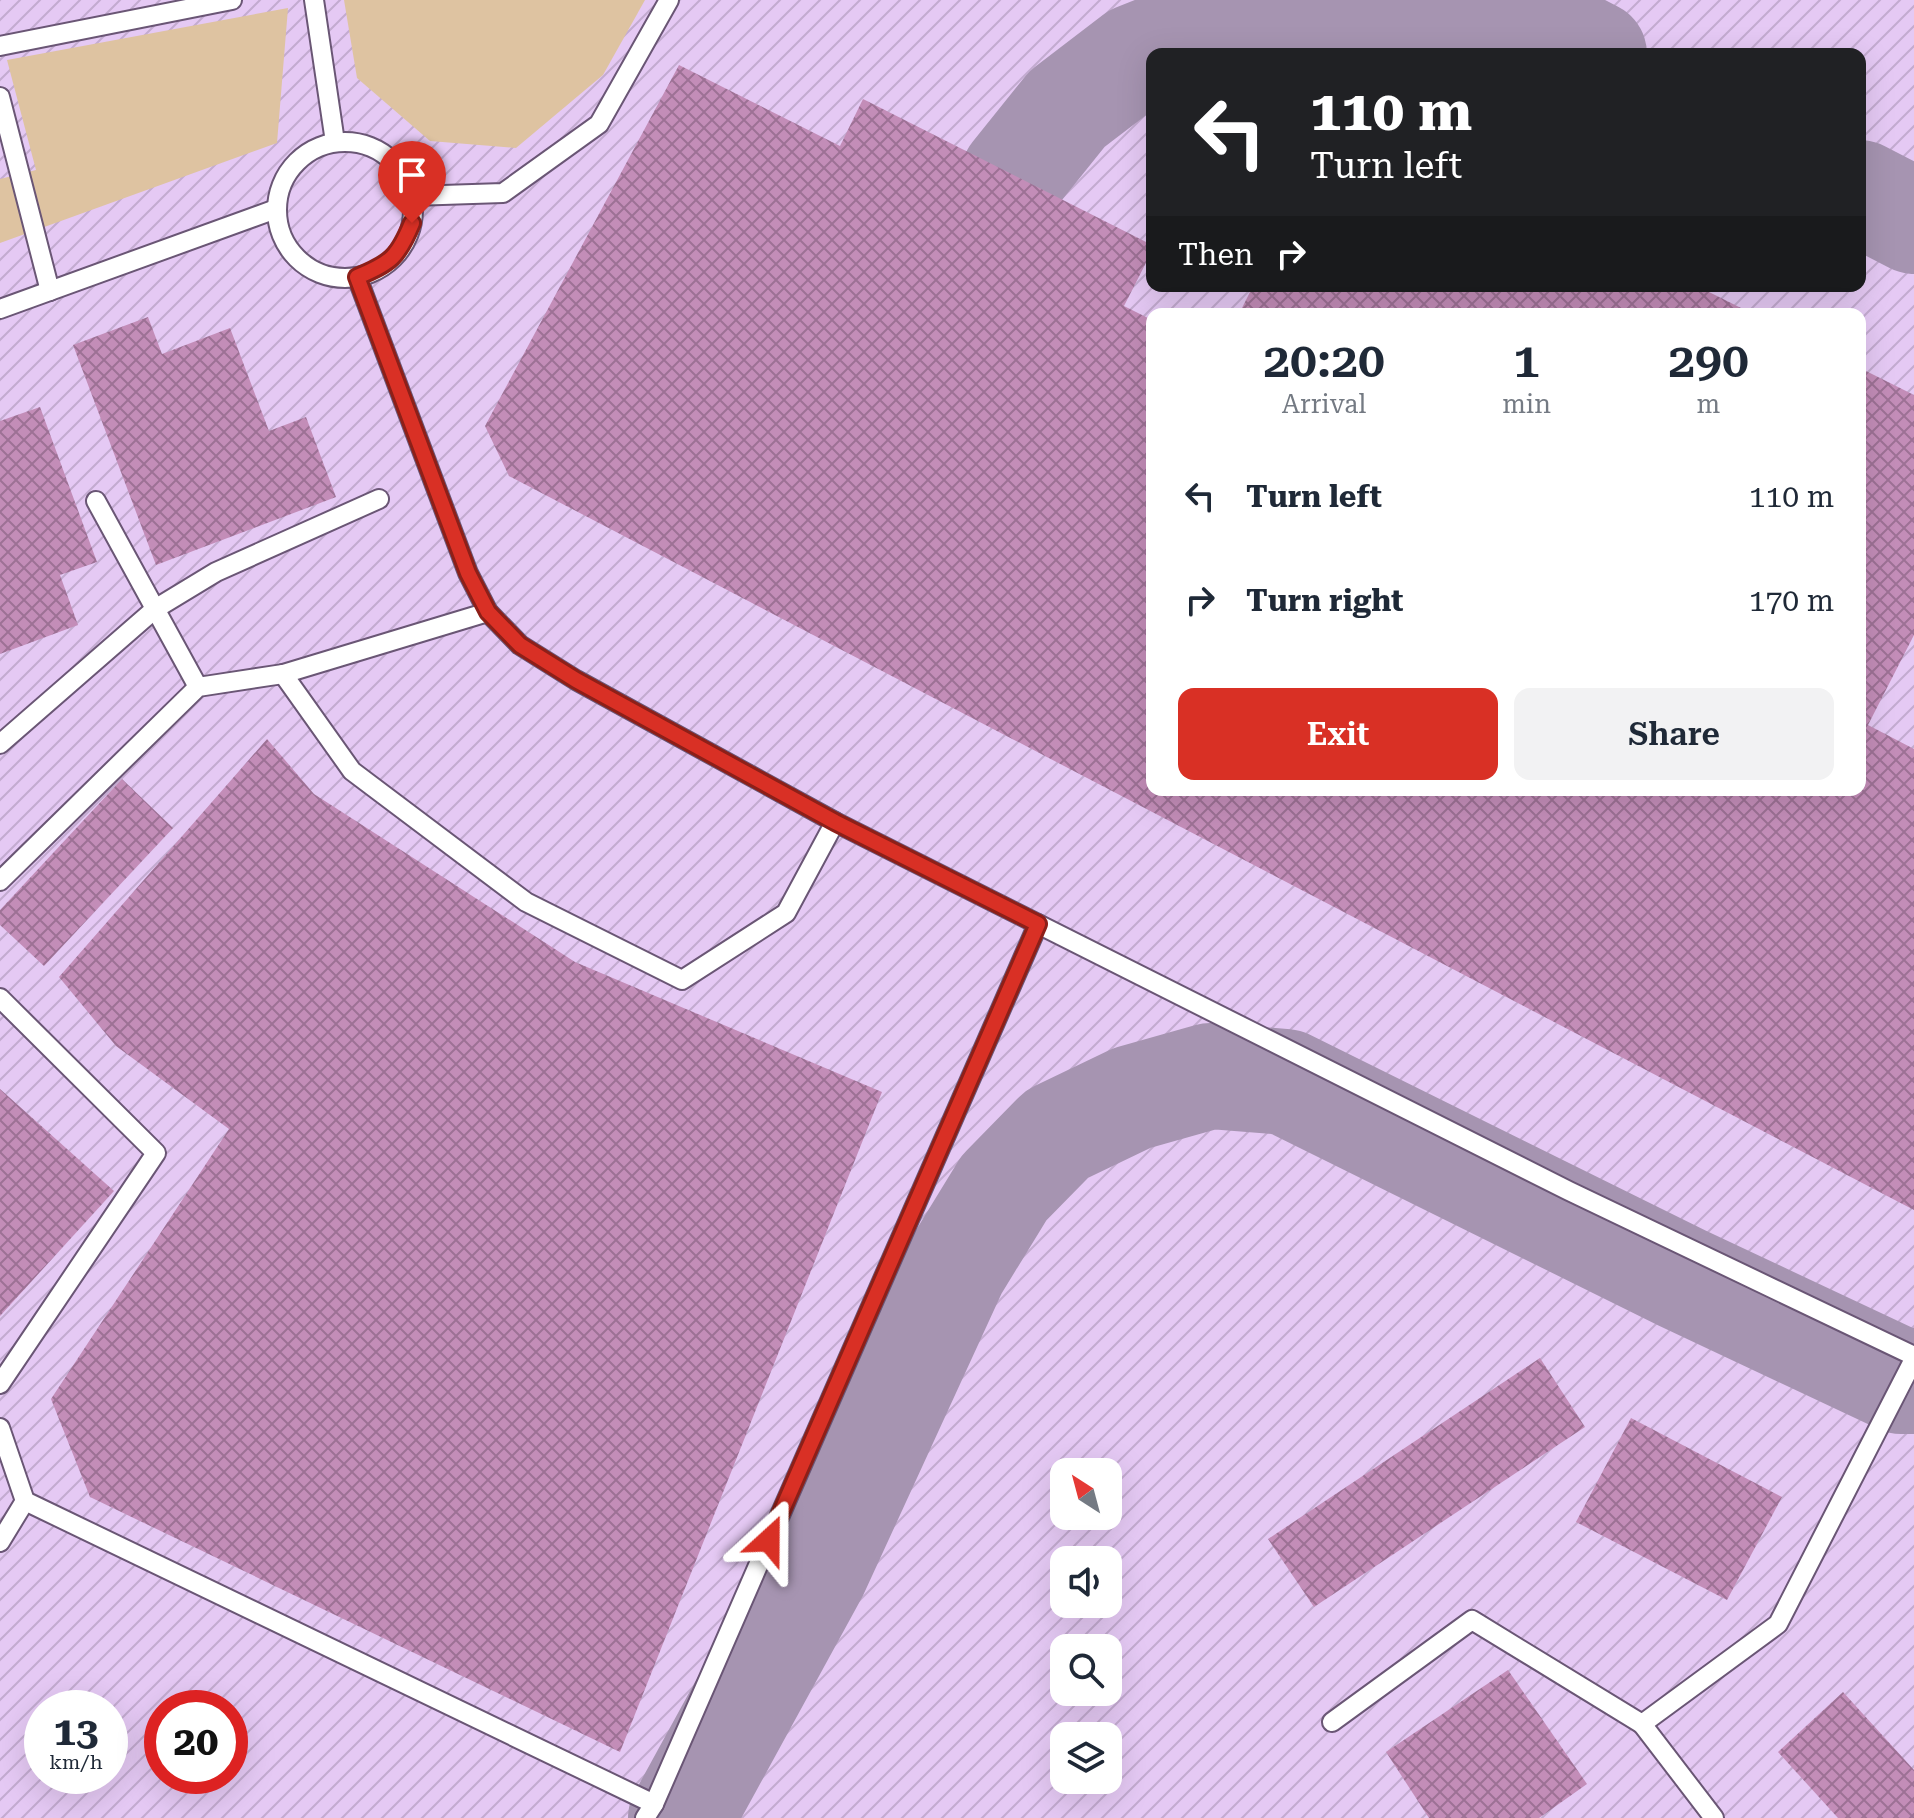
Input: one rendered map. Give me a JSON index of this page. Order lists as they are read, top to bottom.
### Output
{
  "north": "top left",
  "page": {
    "turn": ["110 m", "Turn left"],
    "then": "Then",
    "eta": [
      "20:20",
      "Arrival",
      "1",
      "min",
      "290",
      "m"
    ],
    "list": [
      {
        "name": "Turn left",
        "value": "110 m"
      },
      {
        "name": "Turn right",
        "value": "170 m"
      }
    ],
    "buttons": ["Exit", "Share"],
    "speed": "13 km/h",
    "limit": "20"
  }
}
